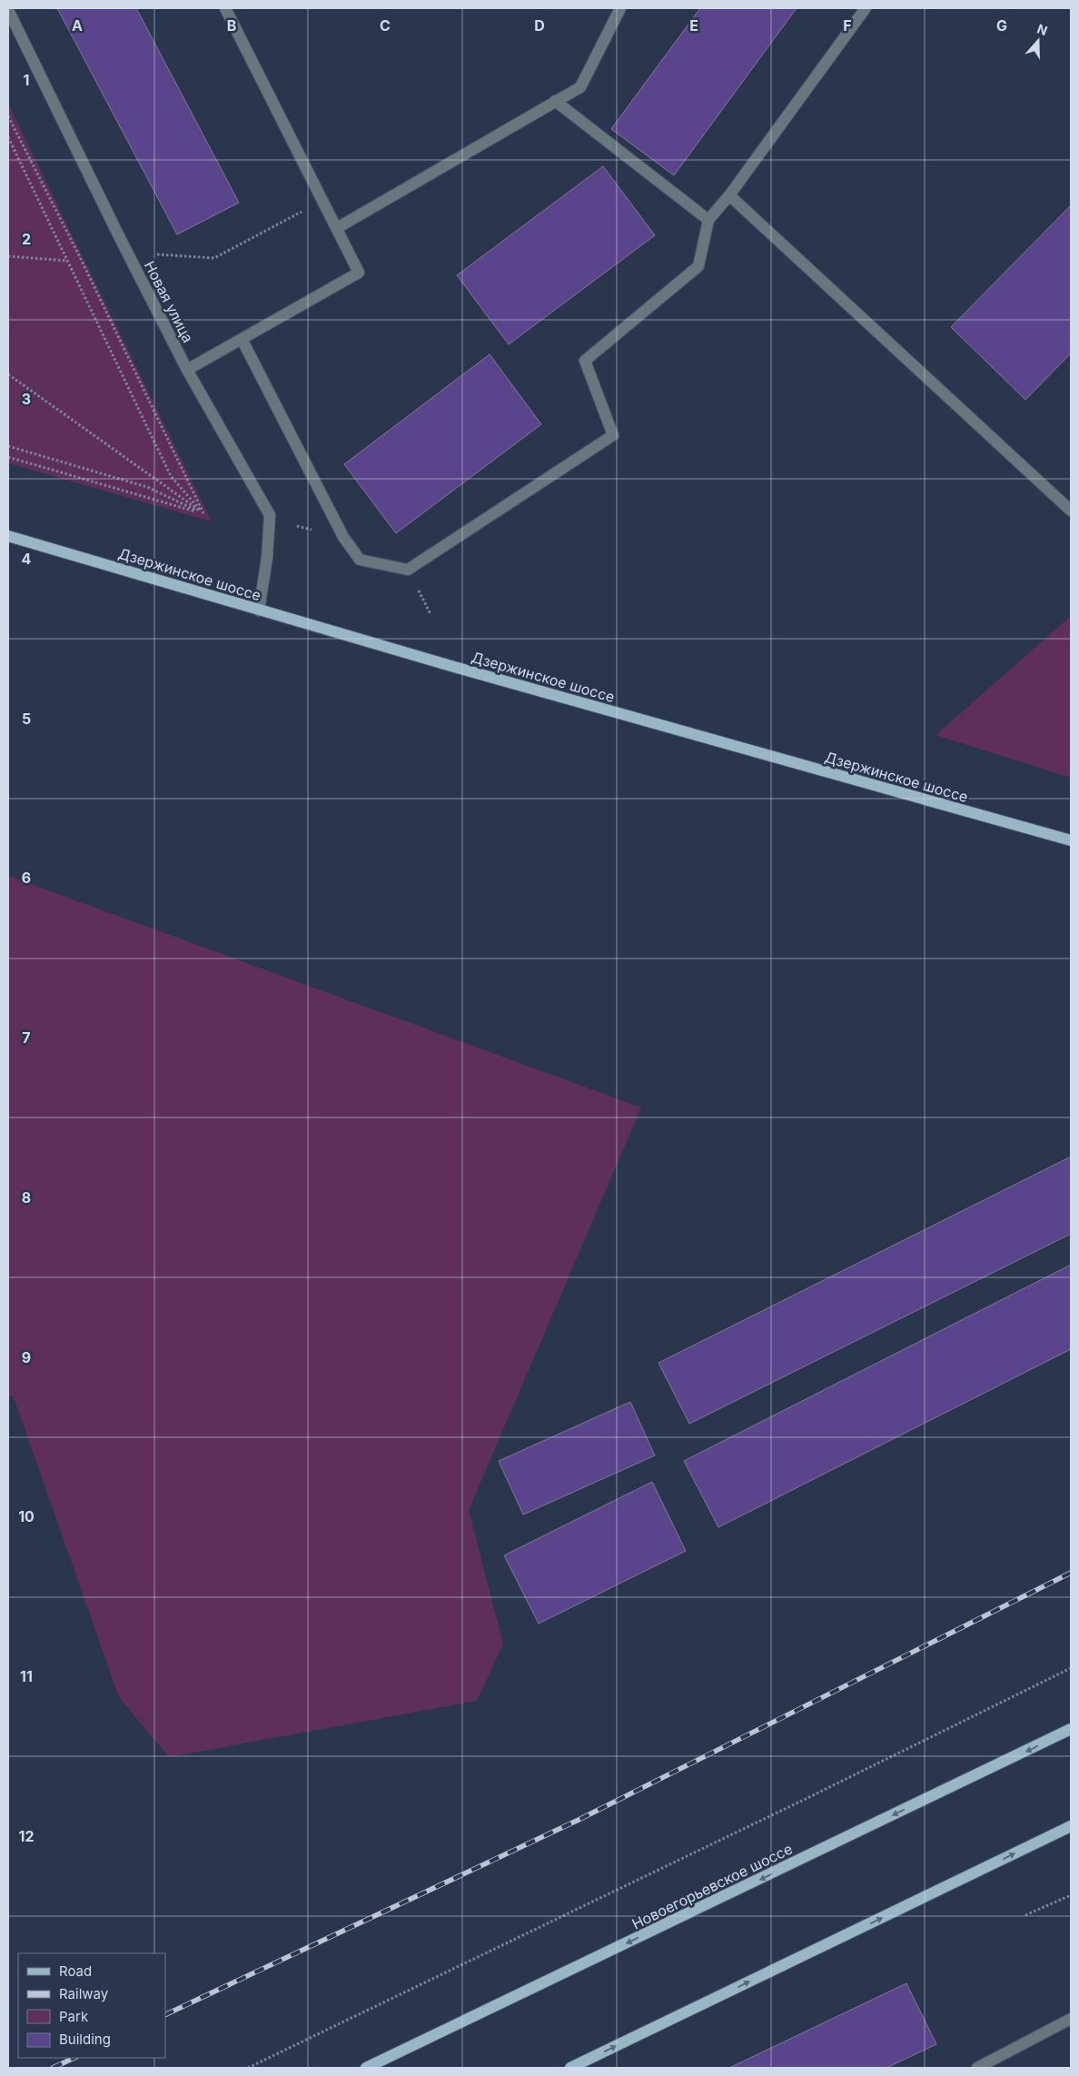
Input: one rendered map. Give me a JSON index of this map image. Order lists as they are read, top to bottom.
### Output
{
  "streets": {
    "main road": ["Дзержинское шоссе", "Новоегорьевское шоссе"],
    "street": ["Новая улица"]
  },
  "crossings": [
    ["Новая улица", "Дзержинское шоссе"]
  ],
  "legend": [
    "Road",
    "Railway",
    "Park",
    "Building"
  ],
  "north": "top",
  "grid": {
    "columns": [
      "A",
      "B",
      "C",
      "D",
      "E",
      "F",
      "G"
    ],
    "rows": [
      "1",
      "2",
      "3",
      "4",
      "5",
      "6",
      "7",
      "8",
      "9",
      "10",
      "11",
      "12"
    ]
  }
}
